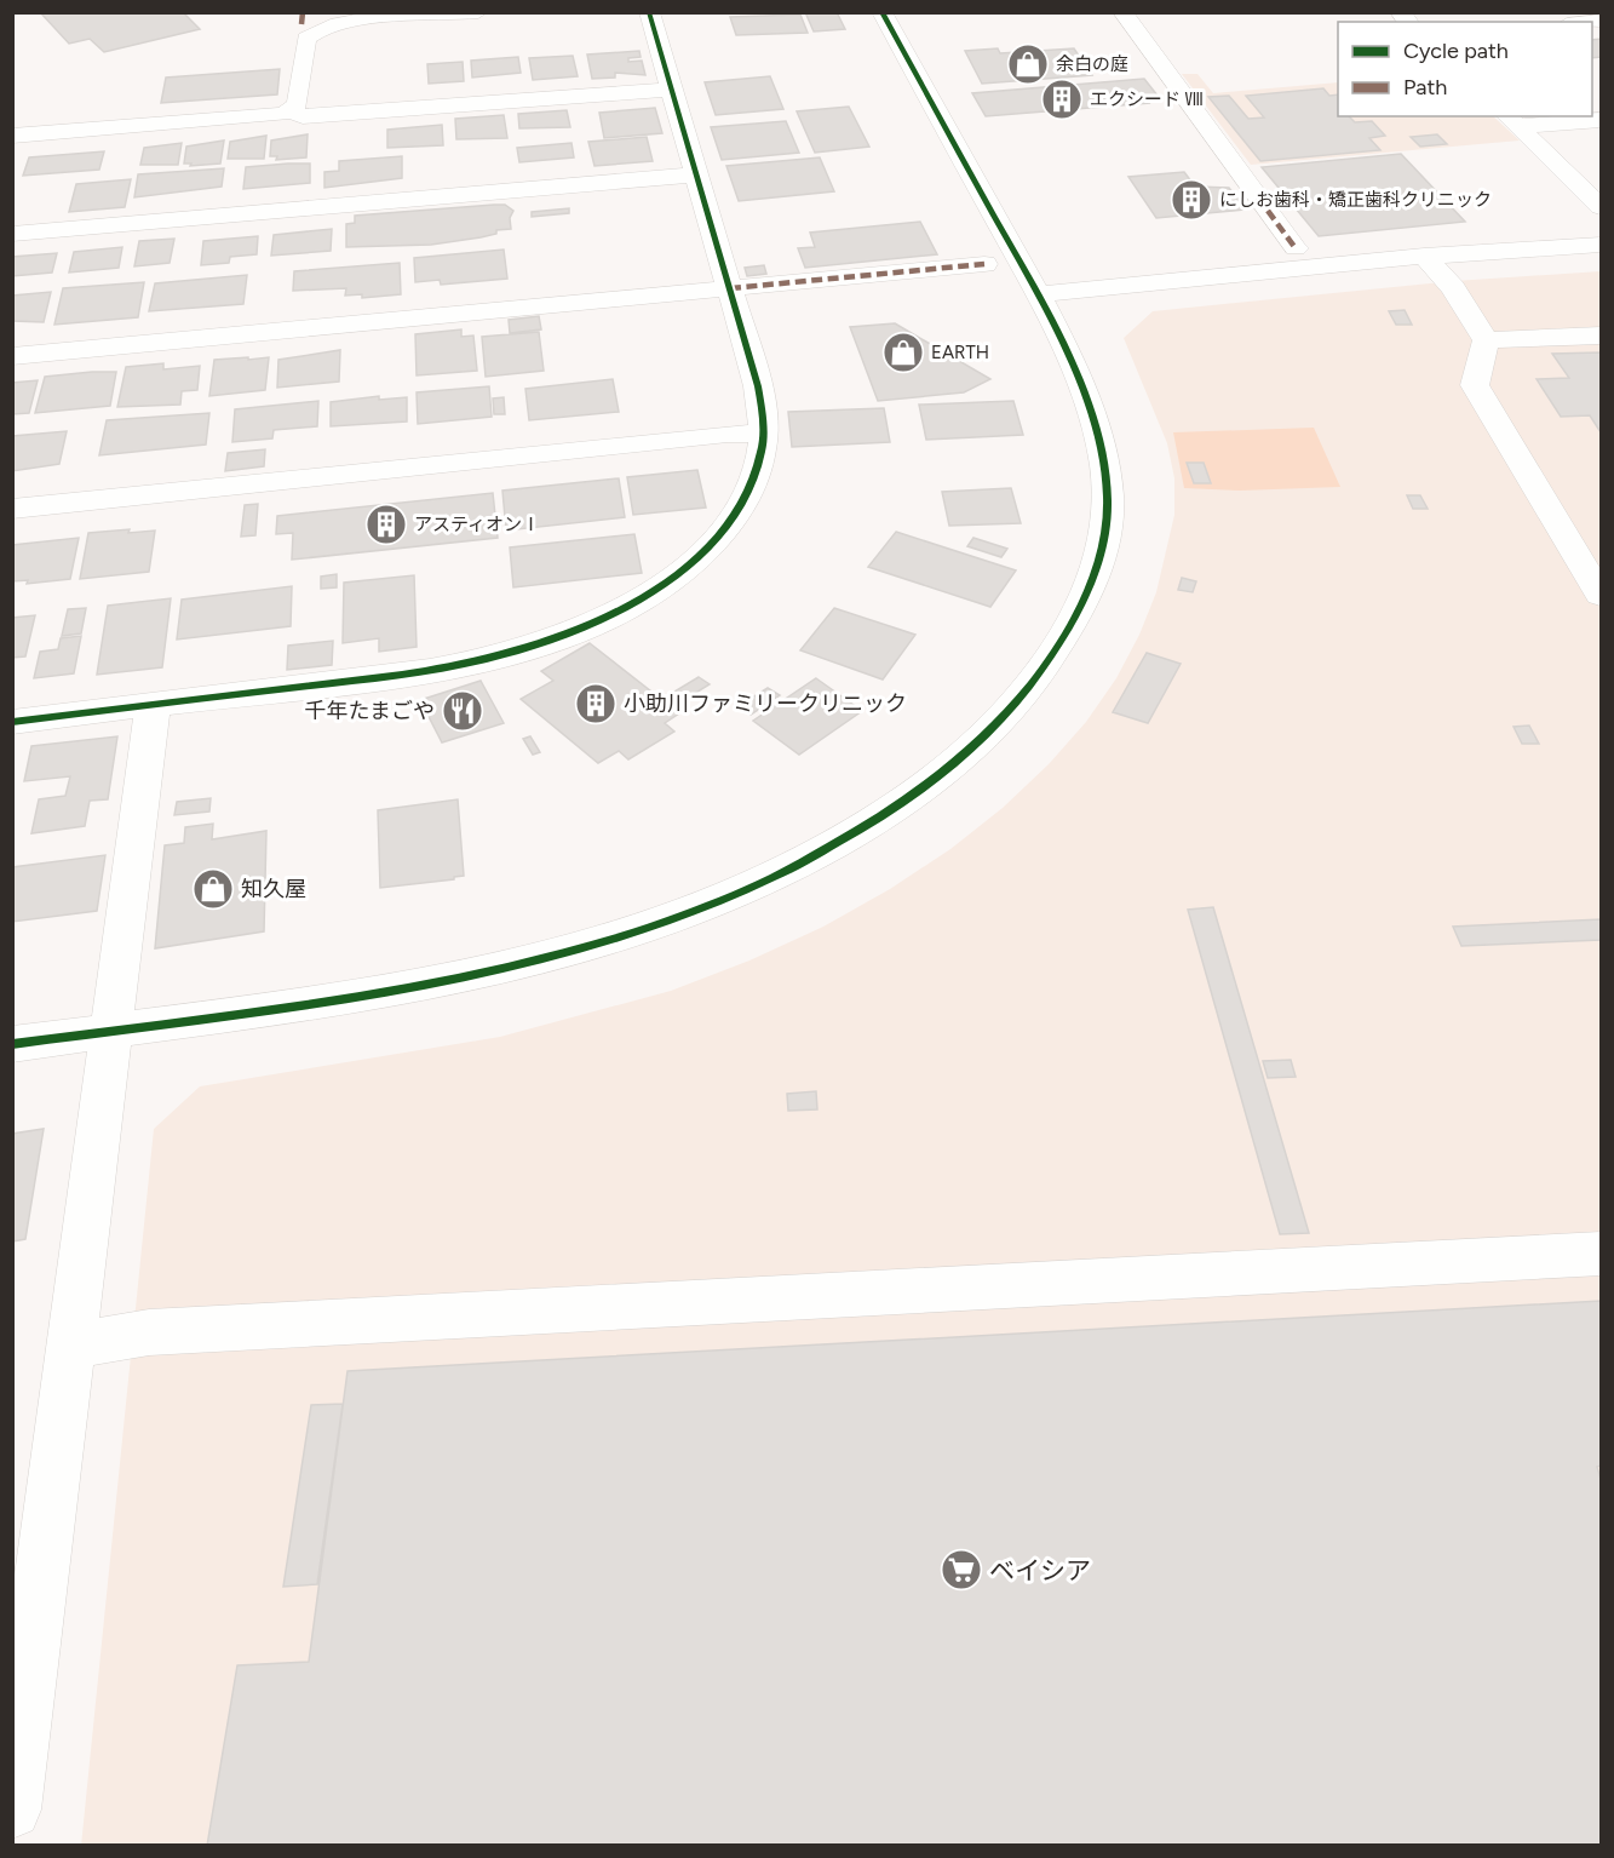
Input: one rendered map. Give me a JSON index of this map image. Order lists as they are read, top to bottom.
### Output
{
  "places": {
    "shop": ["余白の庭", "EARTH", "知久屋"],
    "building": [
      "エクシード Ⅷ",
      "にしお歯科・矯正歯科クリニック",
      "アスティオンⅠ",
      "小助川ファミリークリニック"
    ],
    "restaurant": ["千年たまごや"],
    "supermarket": ["ベイシア"]
  },
  "legend": ["Cycle path", "Path"]
}
